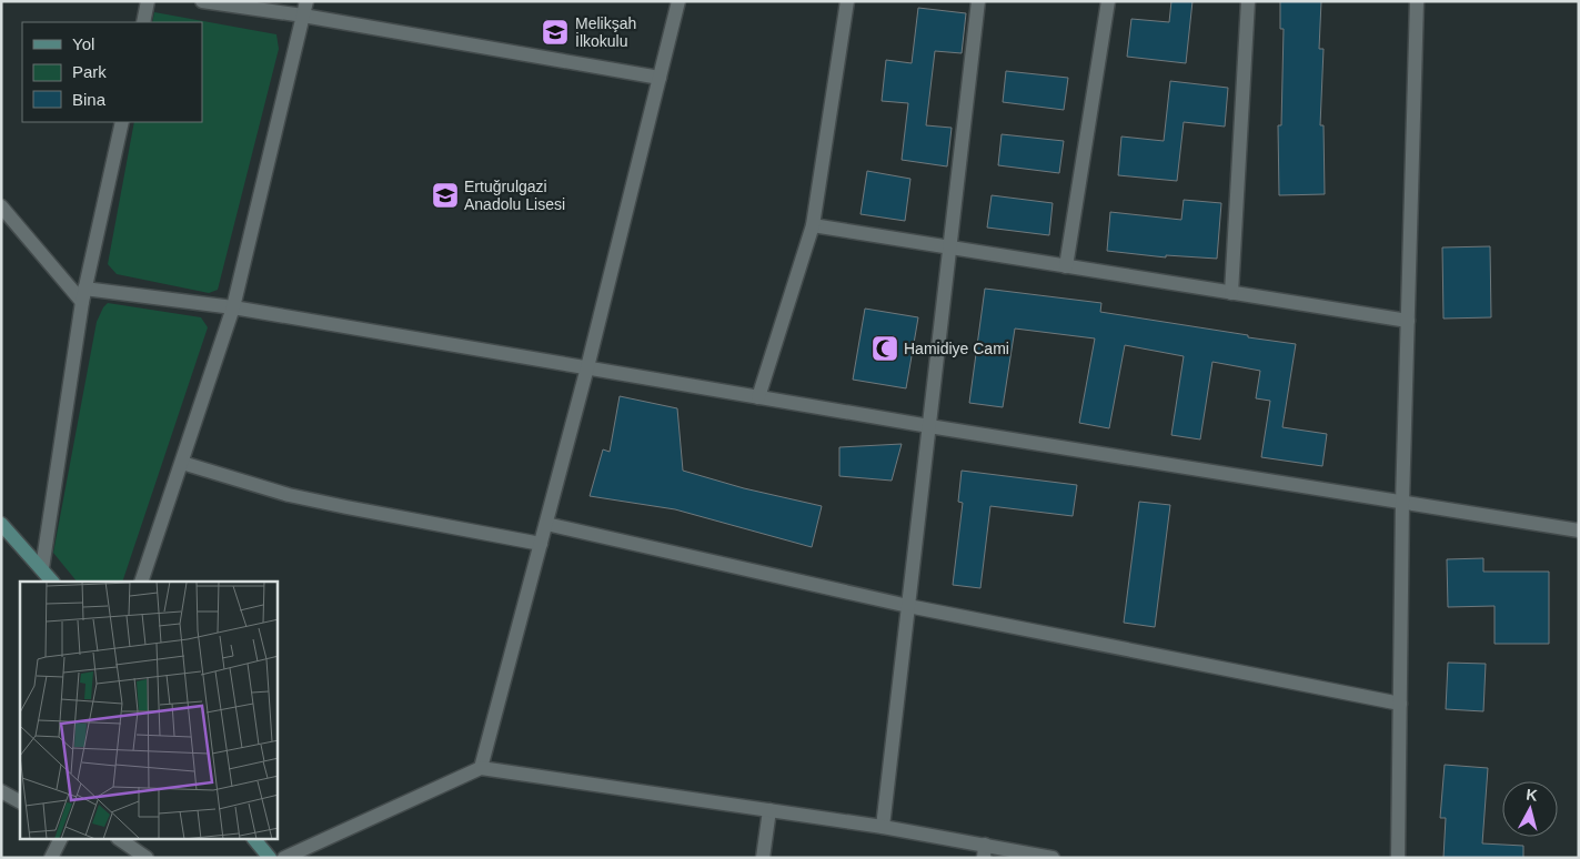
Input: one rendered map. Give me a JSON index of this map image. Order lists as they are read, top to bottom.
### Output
{
  "places": {
    "school or university": ["Melikşah İlkokulu", "Ertuğrulgazi Anadolu Lisesi"],
    "mosque": ["Hamidiye Cami"]
  },
  "legend": ["Yol", "Park", "Bina"],
  "north": "top"
}
